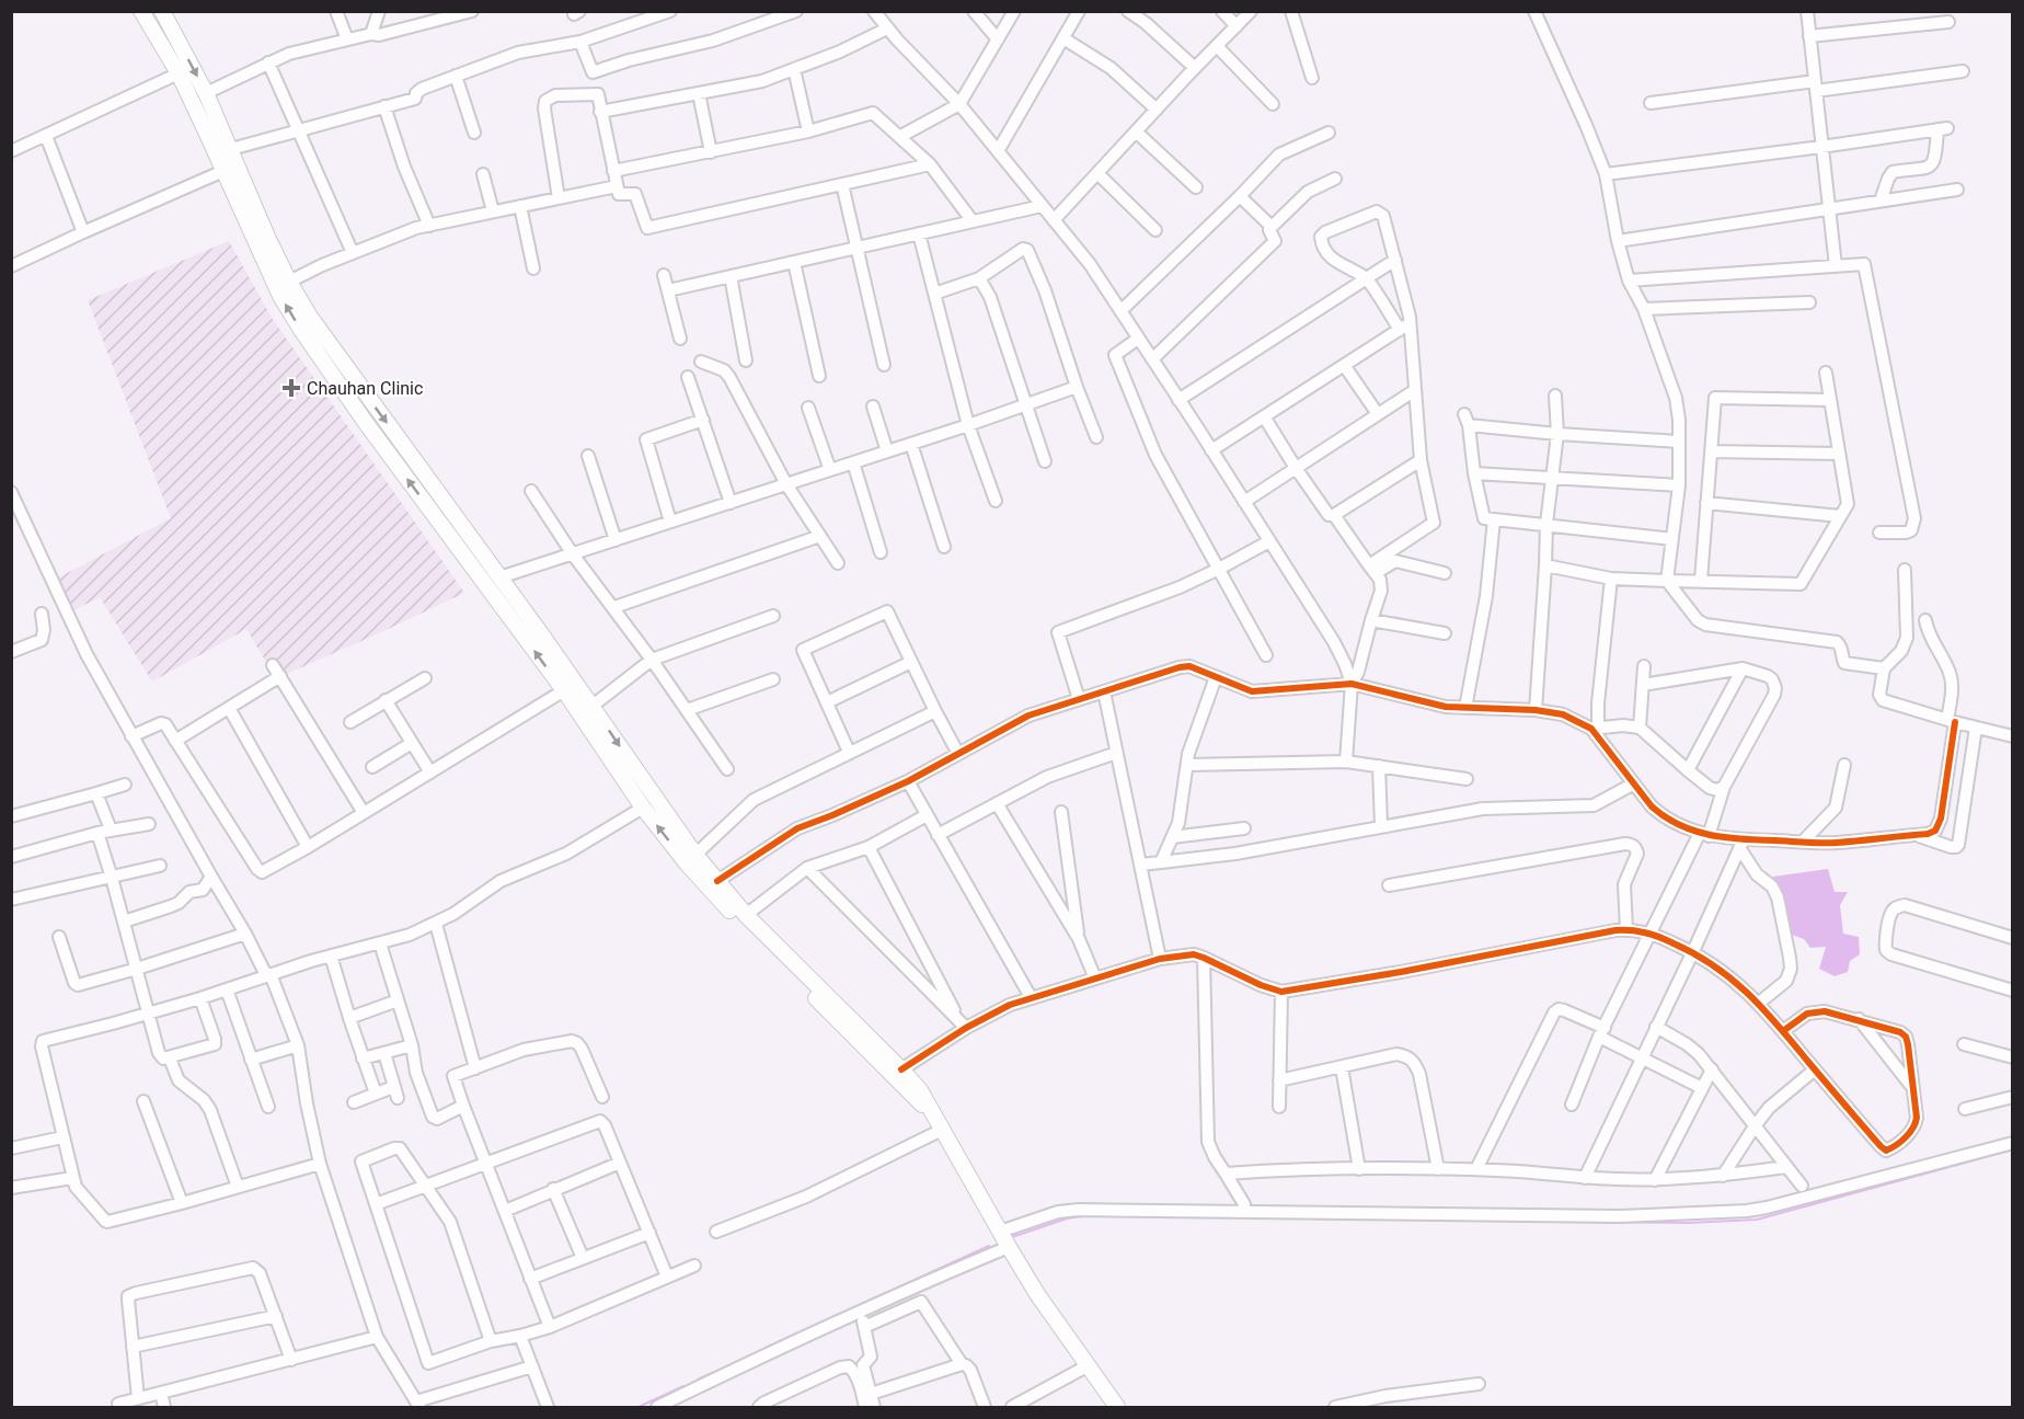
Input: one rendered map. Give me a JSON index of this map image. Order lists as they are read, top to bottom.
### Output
{
  "places": {
    "health": ["Chauhan Clinic"]
  }
}
